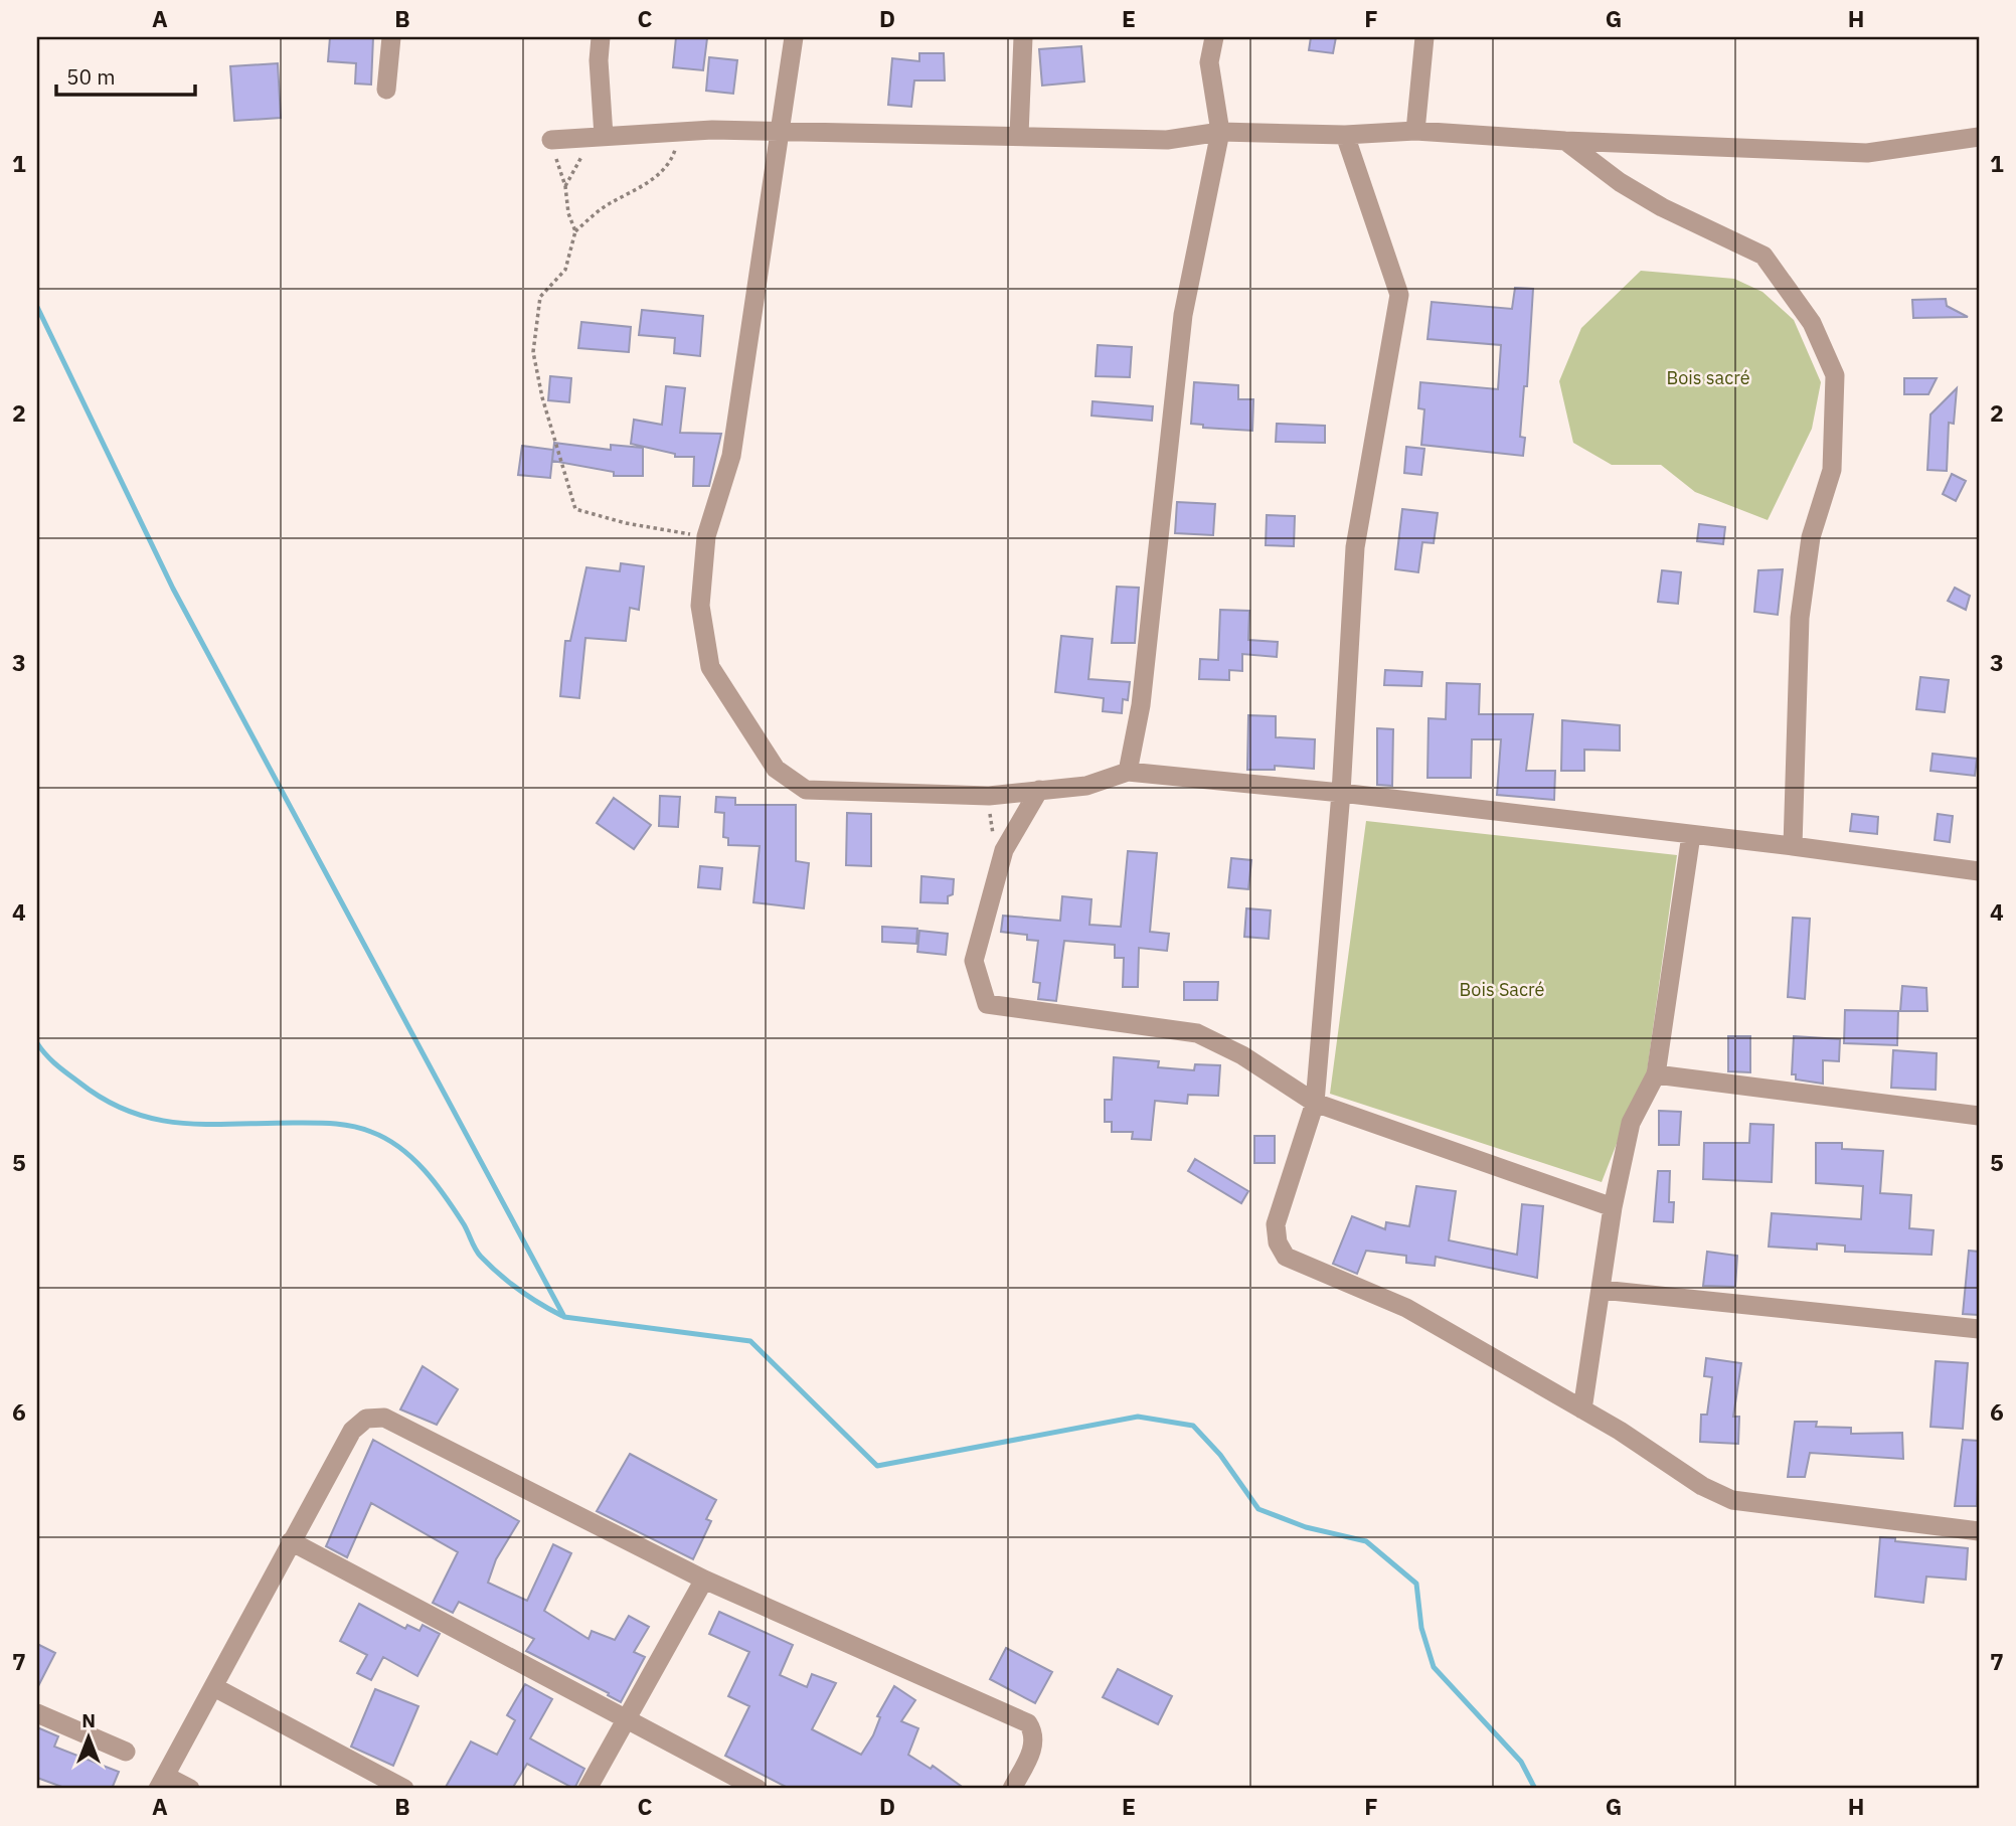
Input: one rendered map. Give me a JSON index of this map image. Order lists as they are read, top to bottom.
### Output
{
  "parks": ["Bois sacré", "Bois Sacré"],
  "scale_bar": "50 m",
  "north": "top",
  "grid": {
    "columns": [
      "A",
      "B",
      "C",
      "D",
      "E",
      "F",
      "G",
      "H"
    ],
    "rows": [
      "1",
      "2",
      "3",
      "4",
      "5",
      "6",
      "7"
    ]
  }
}
